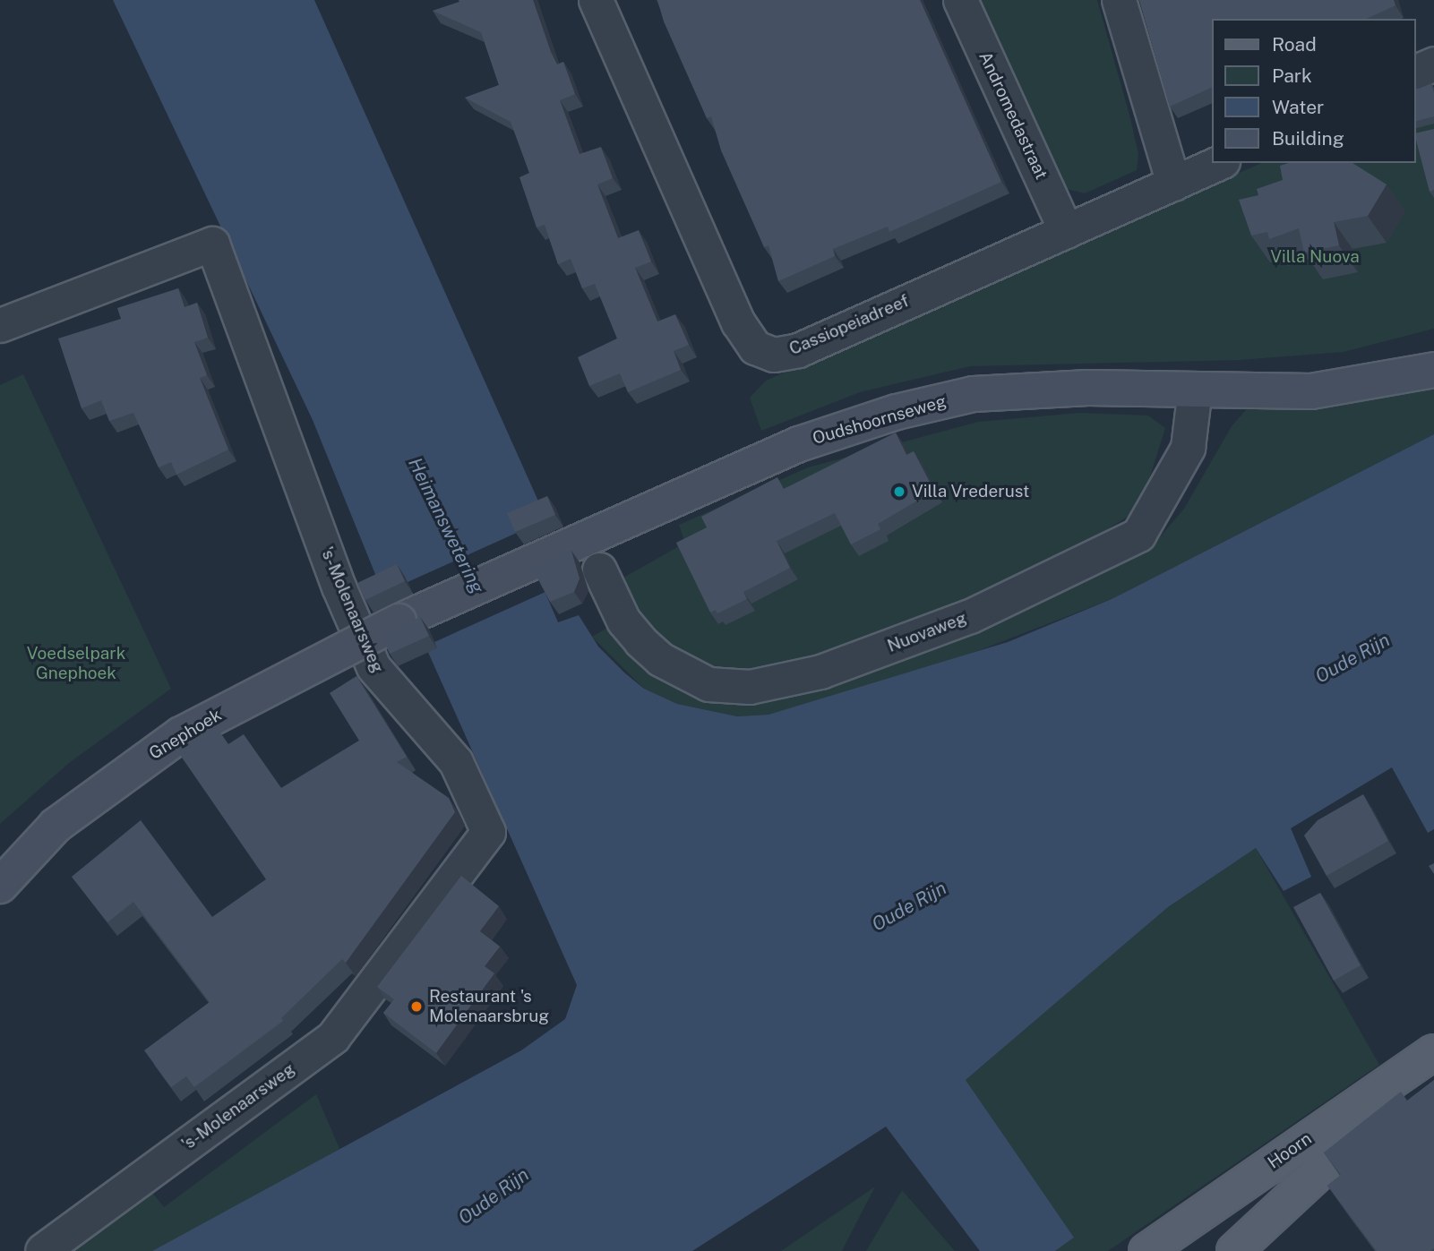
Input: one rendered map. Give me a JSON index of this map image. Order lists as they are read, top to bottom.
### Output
{
  "streets": {
    "main road": ["Hoorn"],
    "street": [
      "Andromedastraat",
      "Cassiopeiadreef",
      "Oudshoornseweg",
      "'s-Molenaarsweg",
      "Nuovaweg",
      "Gnephoek"
    ]
  },
  "crossings": [
    ["Andromedastraat", "Cassiopeiadreef"],
    ["Oudshoornseweg", "Nuovaweg"],
    ["Oudshoornseweg", "Gnephoek"]
  ],
  "water": ["Heimanswetering", "Oude Rijn"],
  "parks": ["Villa Nuova", "Voedselpark Gnephoek"],
  "places": ["Villa Vrederust", "Restaurant 's Molenaarsbrug"],
  "legend": [
    "Road",
    "Park",
    "Water",
    "Building"
  ]
}
